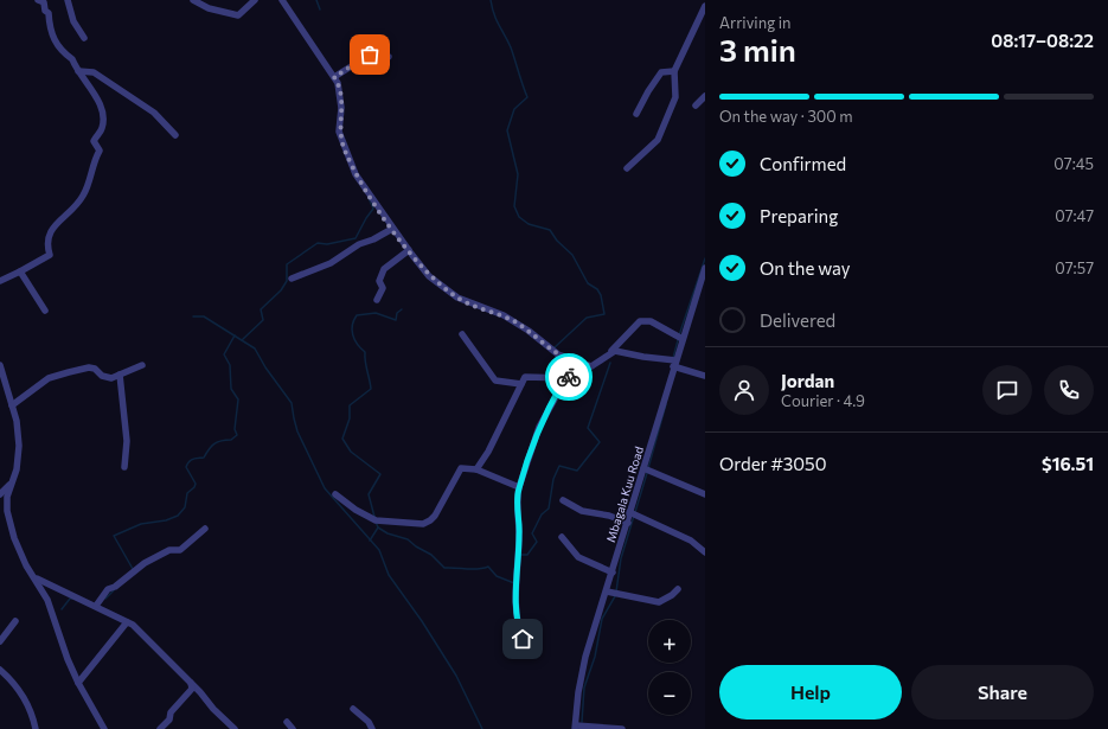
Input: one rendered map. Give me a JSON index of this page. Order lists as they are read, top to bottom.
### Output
{
  "streets": {
    "street": ["Mbagala Kuu Road"]
  },
  "page": {
    "heading": ["3 min", "Arriving in", "08:17–08:22"],
    "panel": [
      "Jordan",
      "Courier · 4.9",
      "Order #3050",
      "$16.51"
    ],
    "bar": "On the way · 300 m",
    "list": [
      ["Confirmed", "07:45"],
      ["Preparing", "07:47"],
      ["On the way", "07:57"],
      "Delivered"
    ],
    "map_buttons": ["+", "−"],
    "buttons": ["Help", "Share"]
  }
}
